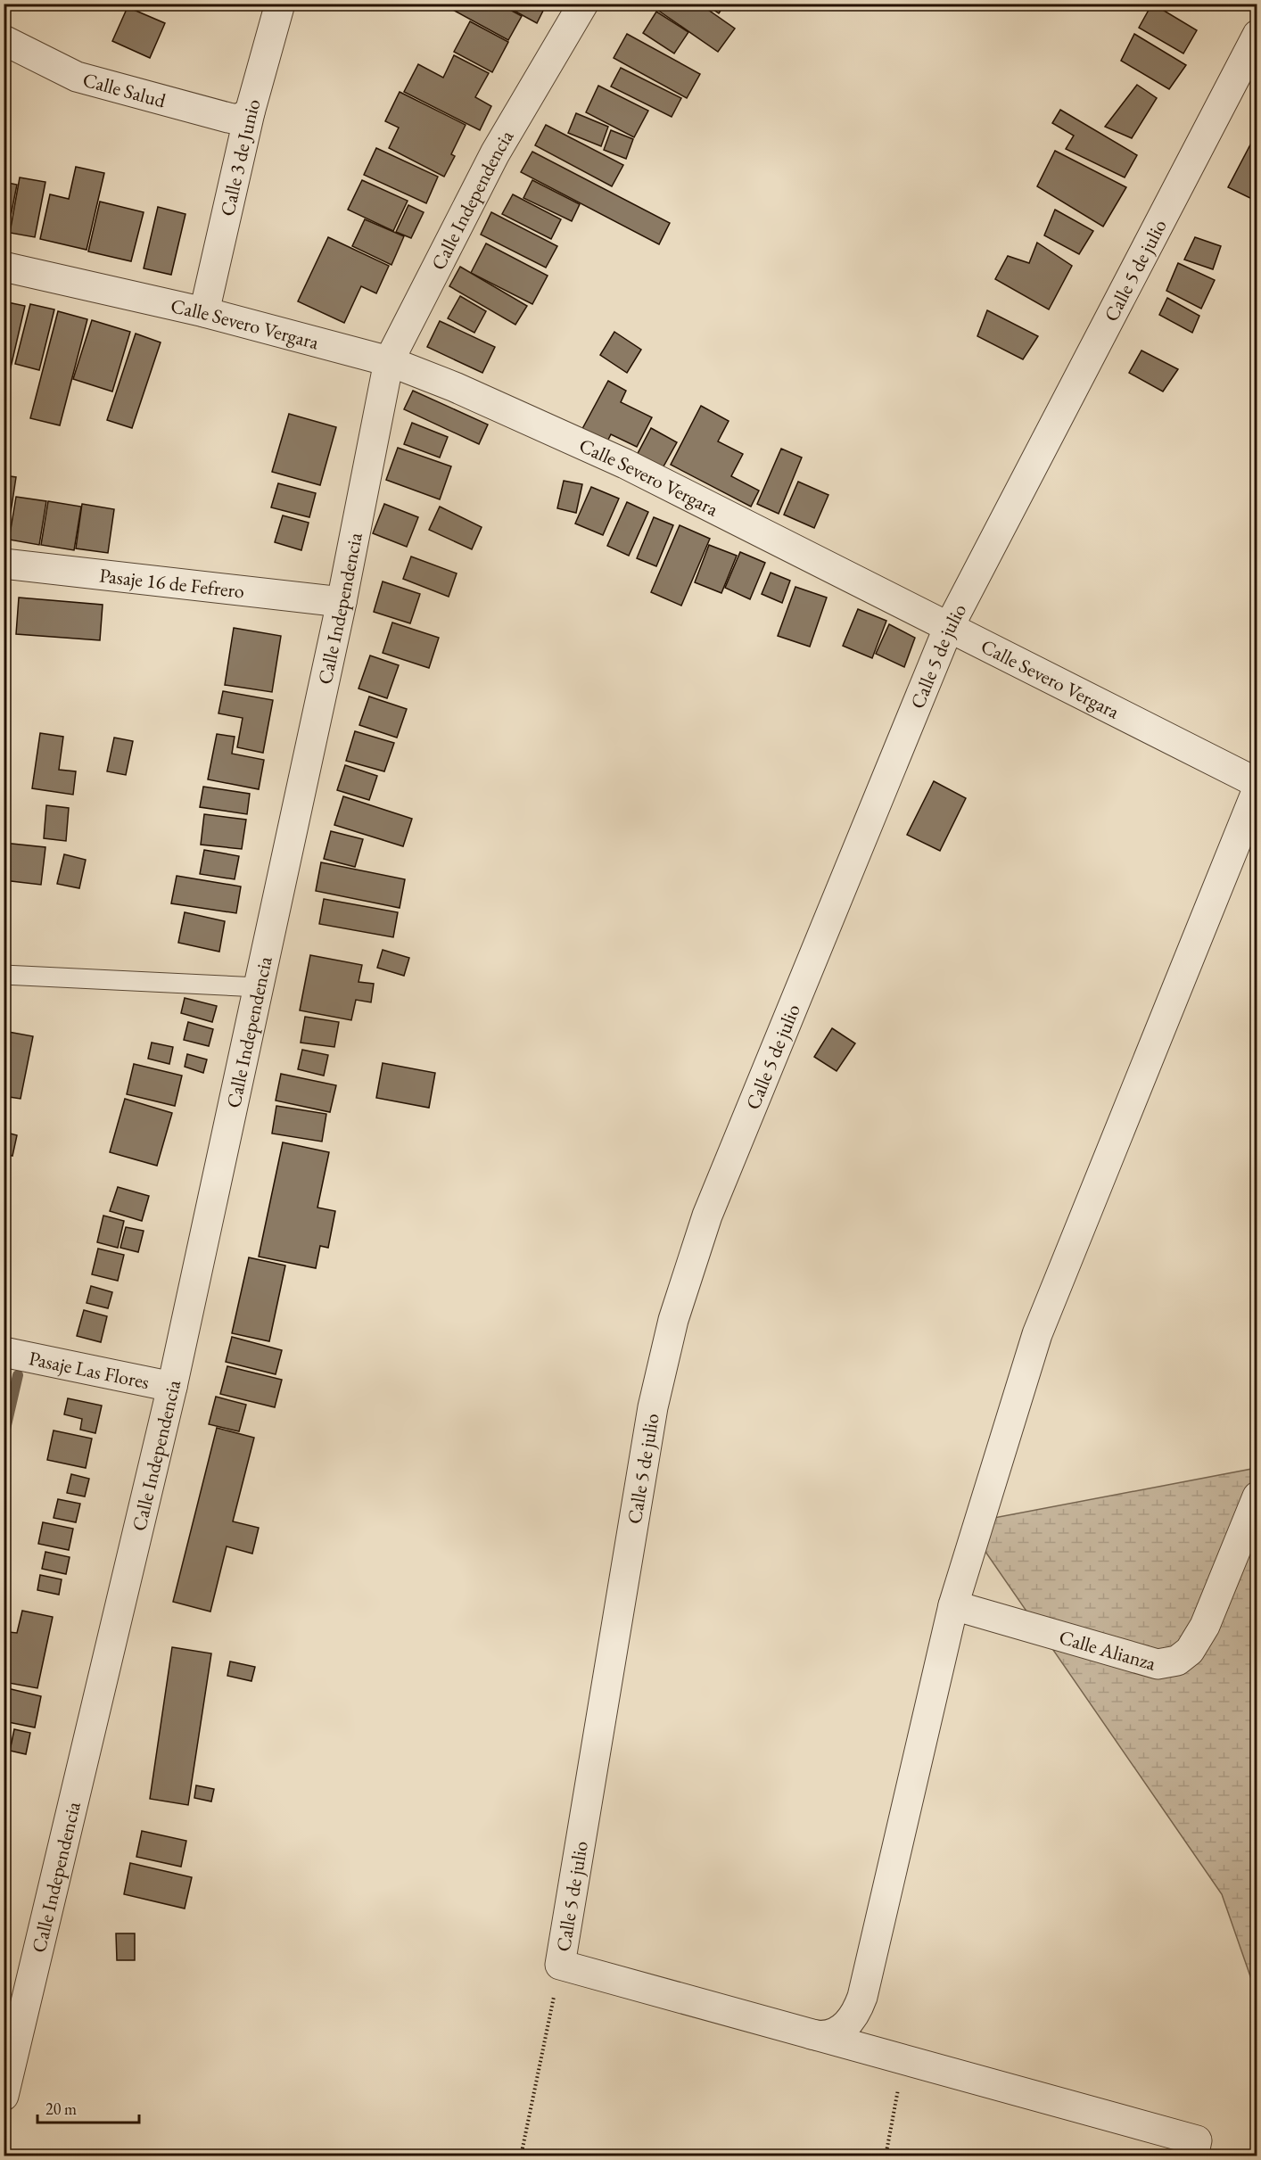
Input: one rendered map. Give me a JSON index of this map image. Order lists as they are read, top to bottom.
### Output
{
  "streets": {
    "street": [
      "Calle Salud",
      "Calle 3 de Junio",
      "Calle Independencia",
      "Calle 5 de julio",
      "Calle Severo Vergara",
      "Pasaje 16 de Fefrero",
      "Pasaje Las Flores",
      "Calle Alianza"
    ]
  },
  "crossings": [
    ["Calle Salud", "Calle 3 de Junio"],
    ["Calle 3 de Junio", "Calle Severo Vergara"],
    ["Calle Independencia", "Calle Severo Vergara"],
    ["Calle Independencia", "Pasaje 16 de Fefrero"],
    ["Calle Independencia", "Pasaje Las Flores"],
    ["Calle 5 de julio", "Calle Severo Vergara"]
  ],
  "scale_bar": "20 m"
}
